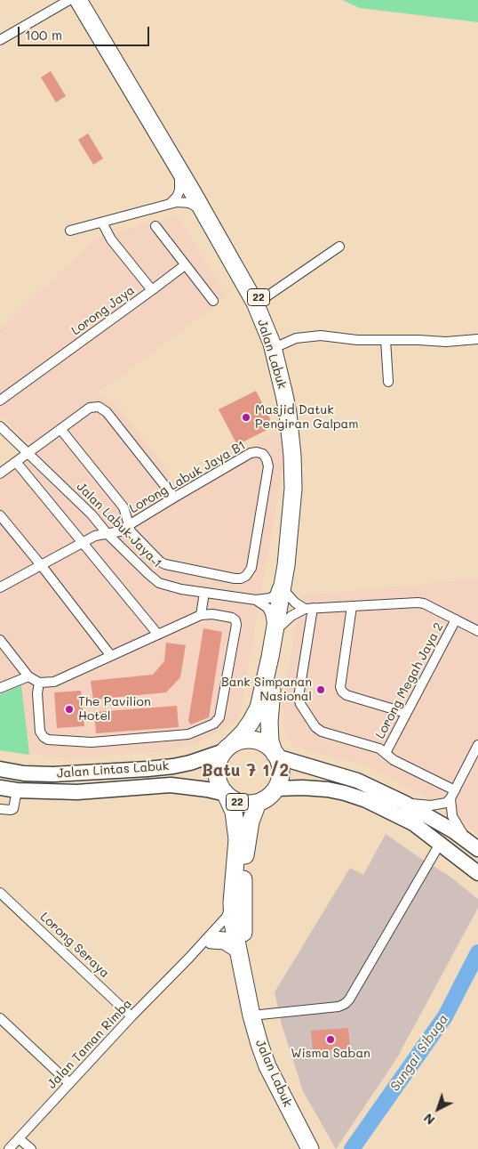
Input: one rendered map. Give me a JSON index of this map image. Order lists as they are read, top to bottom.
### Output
{
  "streets": {
    "highway": ["22", "Jalan Labuk"],
    "main road": ["Jalan Lintas Labuk"],
    "street": [
      "Lorong Jaya",
      "Lorong Labuk Jaya B1",
      "Jalan Labuk Jaya 1",
      "Lorong Megah Jaya 2",
      "Lorong Seraya",
      "Jalan Taman Rimba"
    ]
  },
  "crossings": [
    ["22", "Jalan Labuk"],
    ["22", "Jalan Lintas Labuk"],
    ["Jalan Labuk", "Jalan Lintas Labuk"],
    ["Lorong Labuk Jaya B1", "Jalan Labuk Jaya 1"],
    ["Lorong Seraya", "Jalan Taman Rimba"]
  ],
  "districts": ["Batu 7 1/2"],
  "water": ["Sungai Sibuga"],
  "places": [
    "Masjid Datuk Pengiran Galpam",
    "Bank Simpanan Nasional",
    "The Pavilion Hotel",
    "Wisma Saban"
  ],
  "scale_bar": "100 m",
  "north": "bottom left"
}
